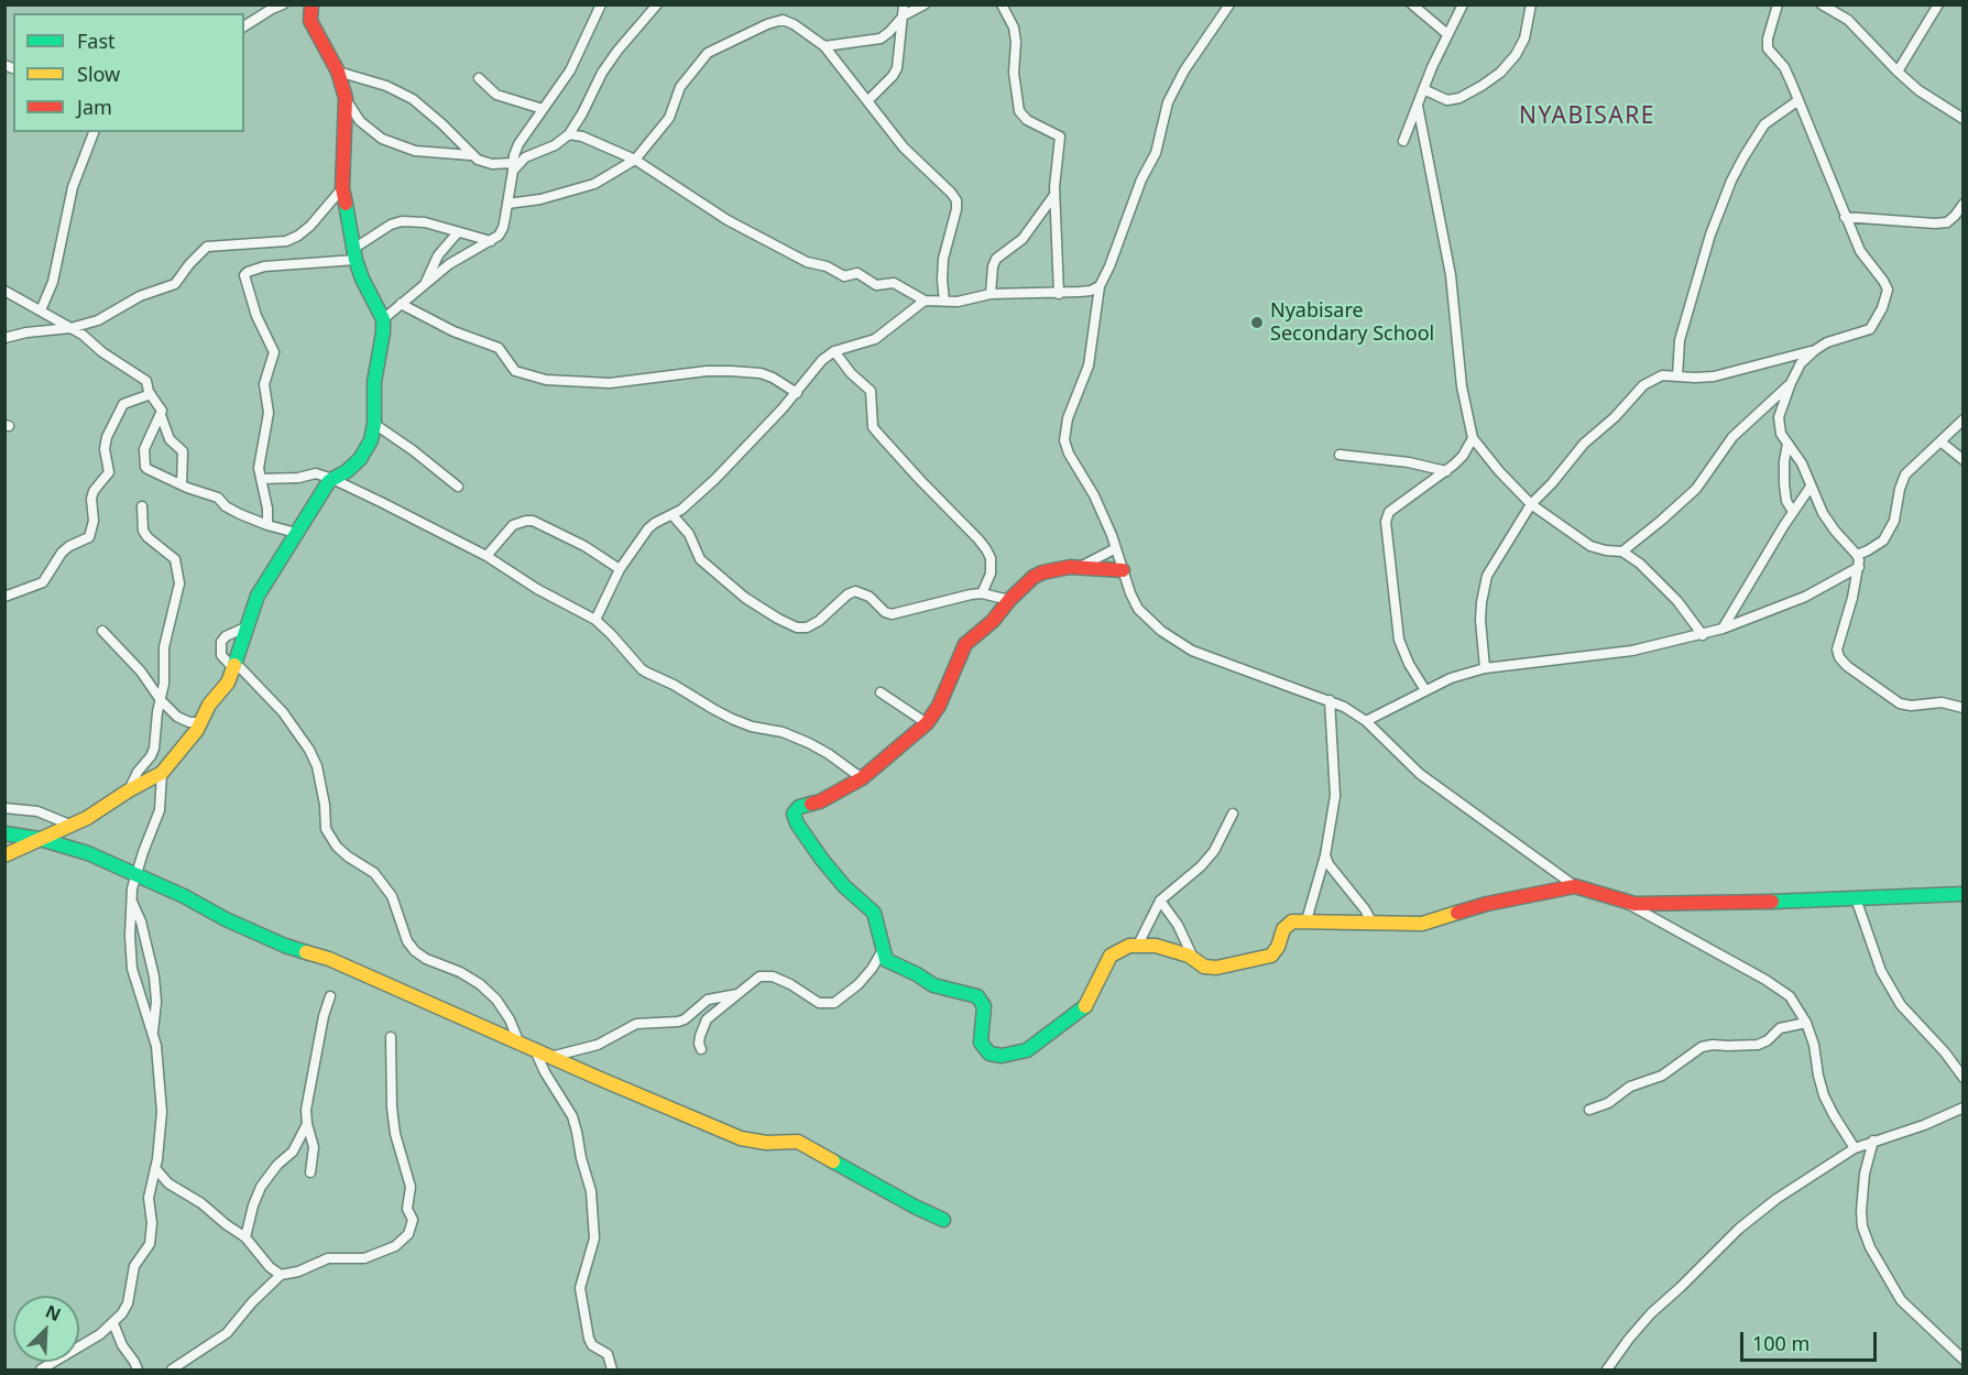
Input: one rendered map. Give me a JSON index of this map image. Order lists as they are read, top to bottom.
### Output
{
  "districts": ["NYABISARE"],
  "places": ["Nyabisare Secondary School"],
  "legend": ["Fast", "Slow", "Jam"],
  "scale_bar": "100 m",
  "north": "top right"
}
